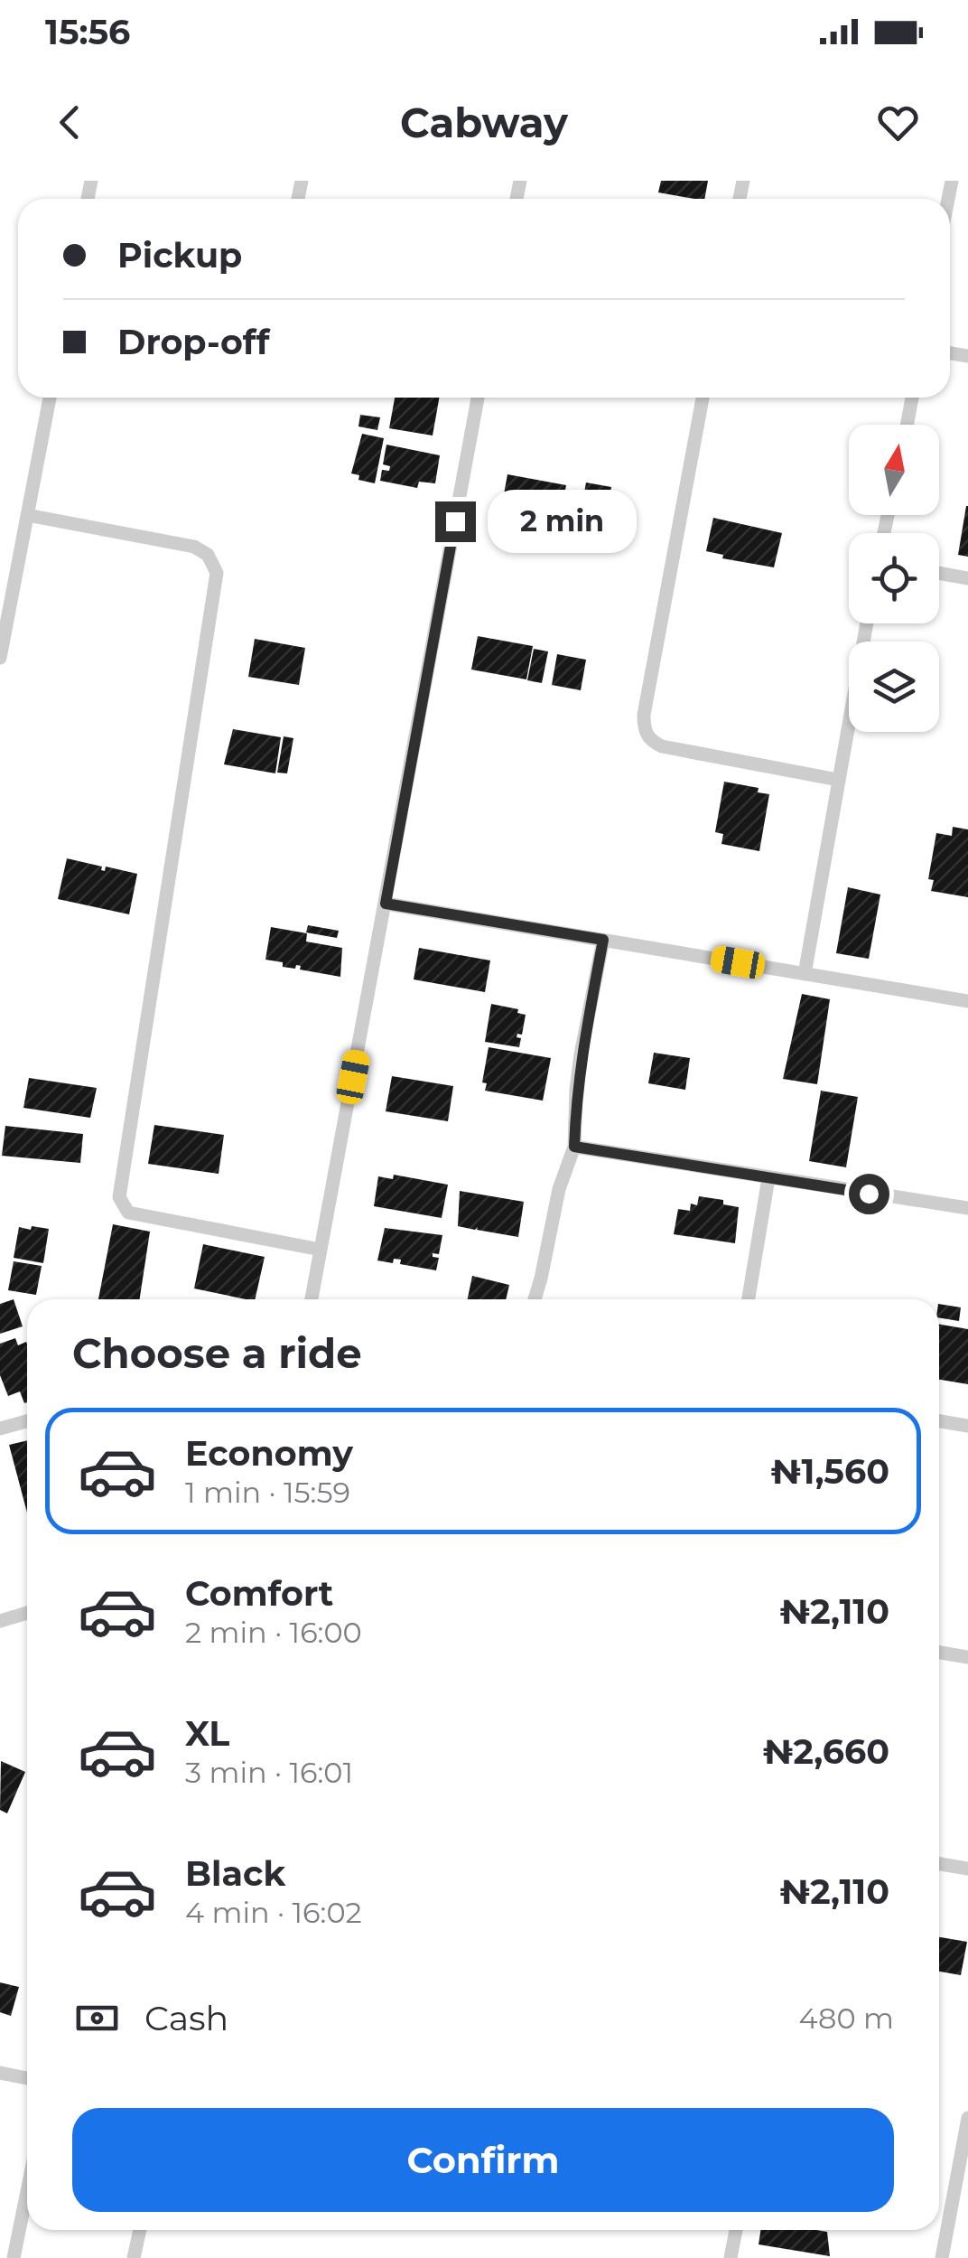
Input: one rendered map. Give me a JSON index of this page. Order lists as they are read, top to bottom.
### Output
{
  "north": "top",
  "page": {
    "status": "15:56",
    "header": "Cabway",
    "banner": ["Pickup", "Drop-off"],
    "bubble": "2 min",
    "heading": "Choose a ride",
    "list": [
      {
        "name": "Economy",
        "note": "1 min · 15:59",
        "value": "₦1,560"
      },
      {
        "name": "Comfort",
        "note": "2 min · 16:00",
        "value": "₦2,110"
      },
      {
        "name": "XL",
        "note": "3 min · 16:01",
        "value": "₦2,660"
      },
      {
        "name": "Black",
        "note": "4 min · 16:02",
        "value": "₦2,110"
      }
    ],
    "pay": ["Cash", "480 m"],
    "buttons": "Confirm"
  }
}
